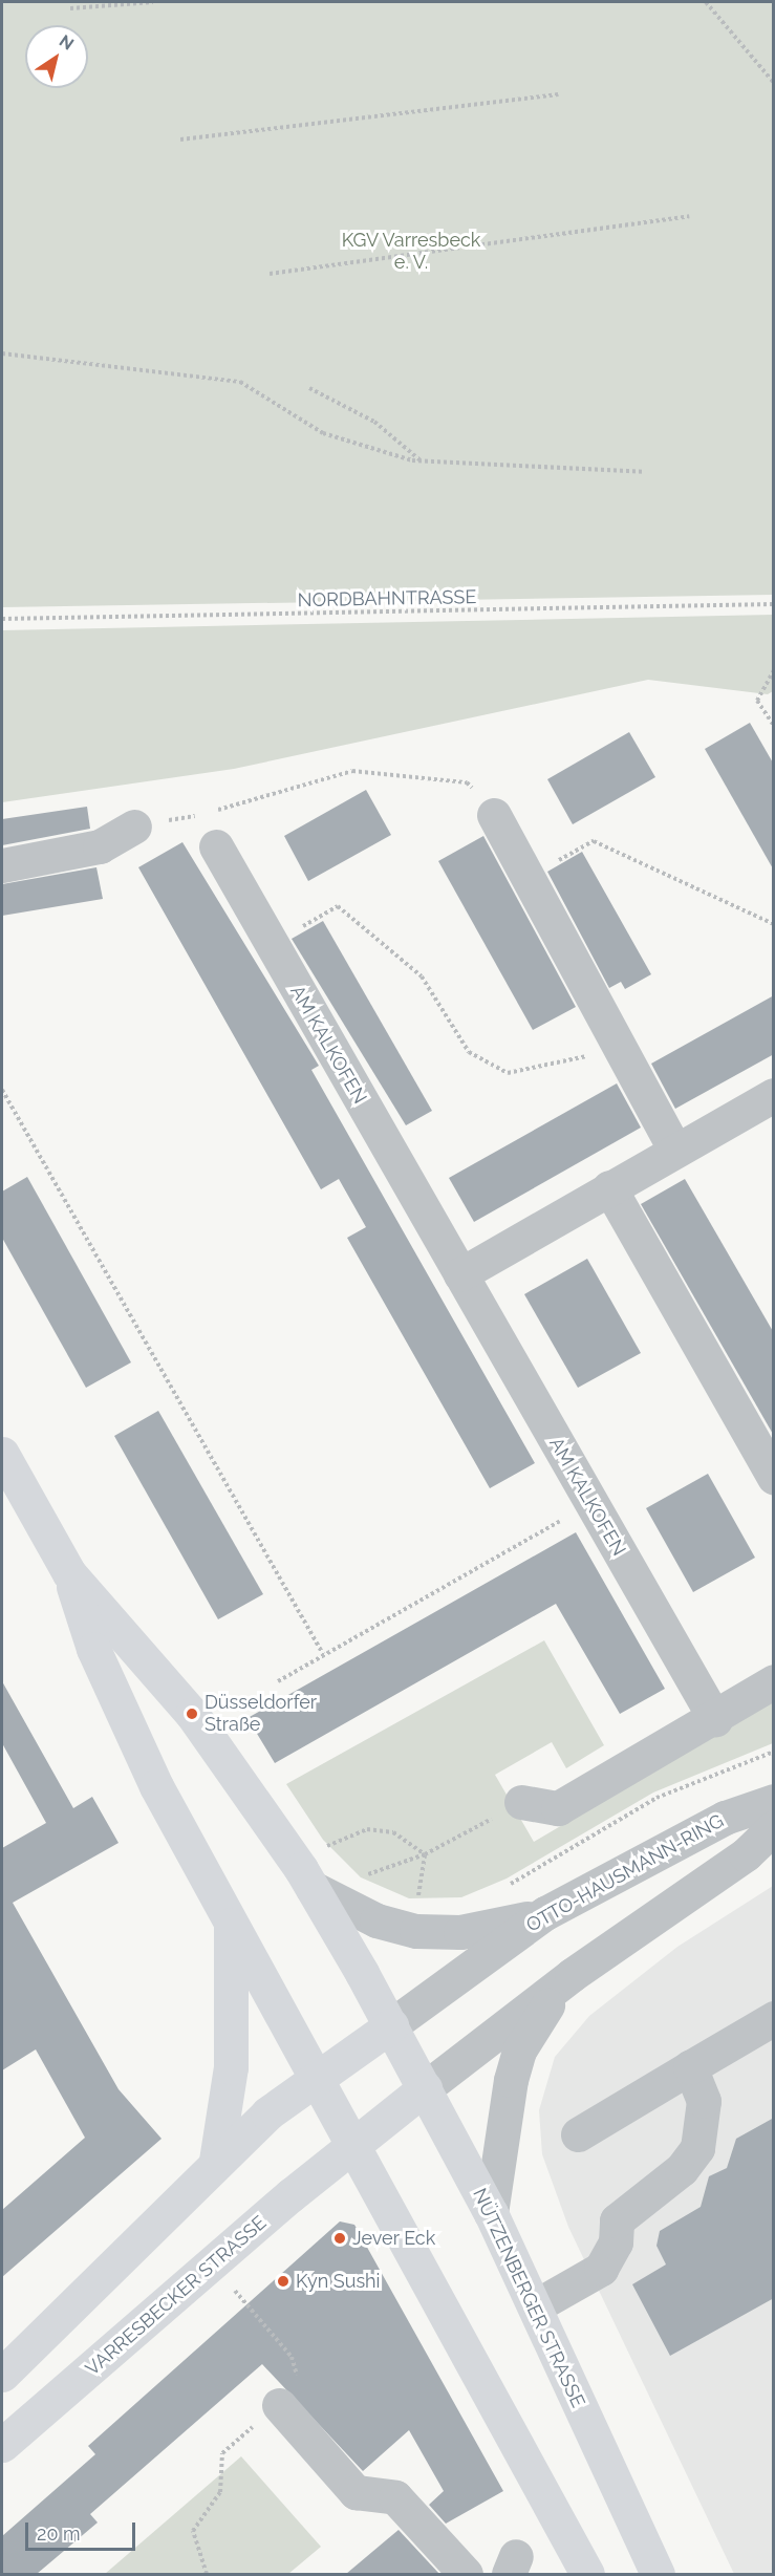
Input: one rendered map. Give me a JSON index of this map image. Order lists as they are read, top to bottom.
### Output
{
  "streets": {
    "main road": ["VARRESBECKER STRASSE", "NÜTZENBERGER STRASSE"],
    "street": ["AM KALKOFEN", "OTTO-HAUSMANN-RING"],
    "path": ["NORDBAHNTRASSE"]
  },
  "crossings": [
    ["OTTO-HAUSMANN-RING", "NÜTZENBERGER STRASSE"],
    ["VARRESBECKER STRASSE", "NÜTZENBERGER STRASSE"]
  ],
  "parks": ["KGV Varresbeck e. V."],
  "places": ["Düsseldorfer Straße", "Jever Eck", "Kyn Sushi"],
  "scale_bar": "20 m",
  "north": "top right"
}
